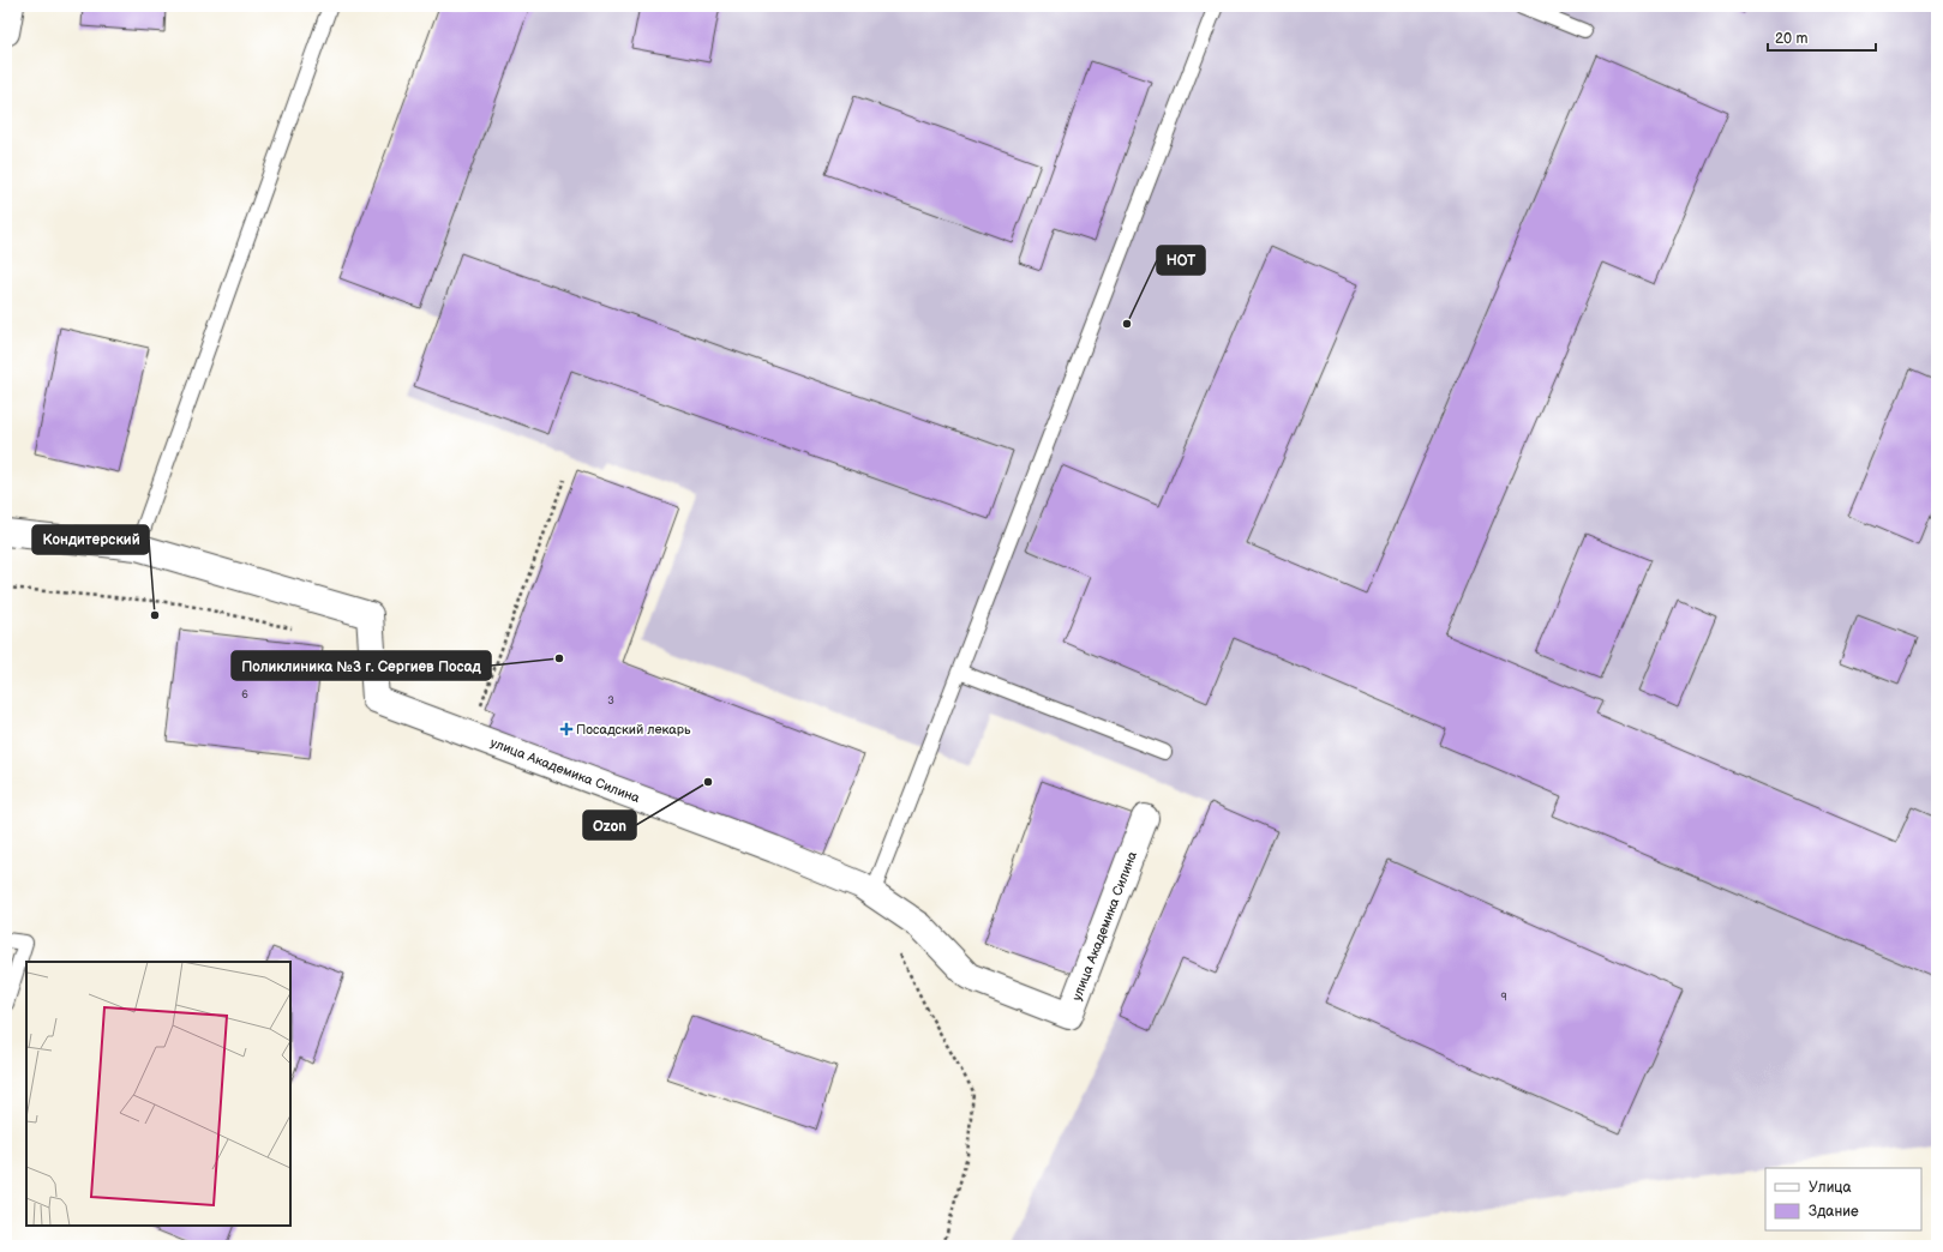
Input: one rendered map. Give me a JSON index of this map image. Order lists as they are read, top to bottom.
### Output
{
  "streets": {
    "street": ["улица Академика Силина"]
  },
  "places": {
    "other": [
      "НОТ",
      "Кондитерский",
      "Поликлиника №3 г. Сергиев Посад",
      "Ozon"
    ],
    "health": ["Посадский лекарь"]
  },
  "house_numbers": ["6", "3", "9"],
  "legend": ["Улица", "Здание"],
  "scale_bar": "20 m"
}
